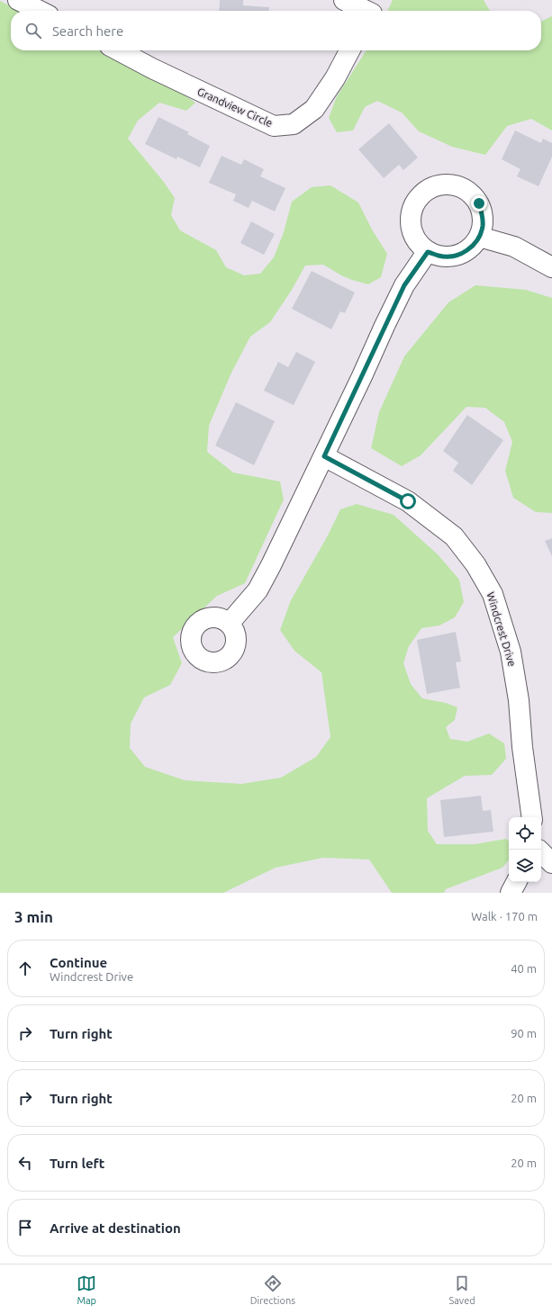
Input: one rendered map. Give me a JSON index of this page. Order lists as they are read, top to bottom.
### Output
{
  "streets": {
    "street": ["Grandview Circle", "Windcrest Drive"]
  },
  "page": {
    "search": "Search here",
    "heading": ["3 min", "Walk · 170 m"],
    "list": [
      ["Continue", "Windcrest Drive", "40 m"],
      ["Turn right", "90 m"],
      ["Turn right", "20 m"],
      ["Turn left", "20 m"],
      "Arrive at destination"
    ],
    "nav": ["Map", "Directions", "Saved"]
  }
}
